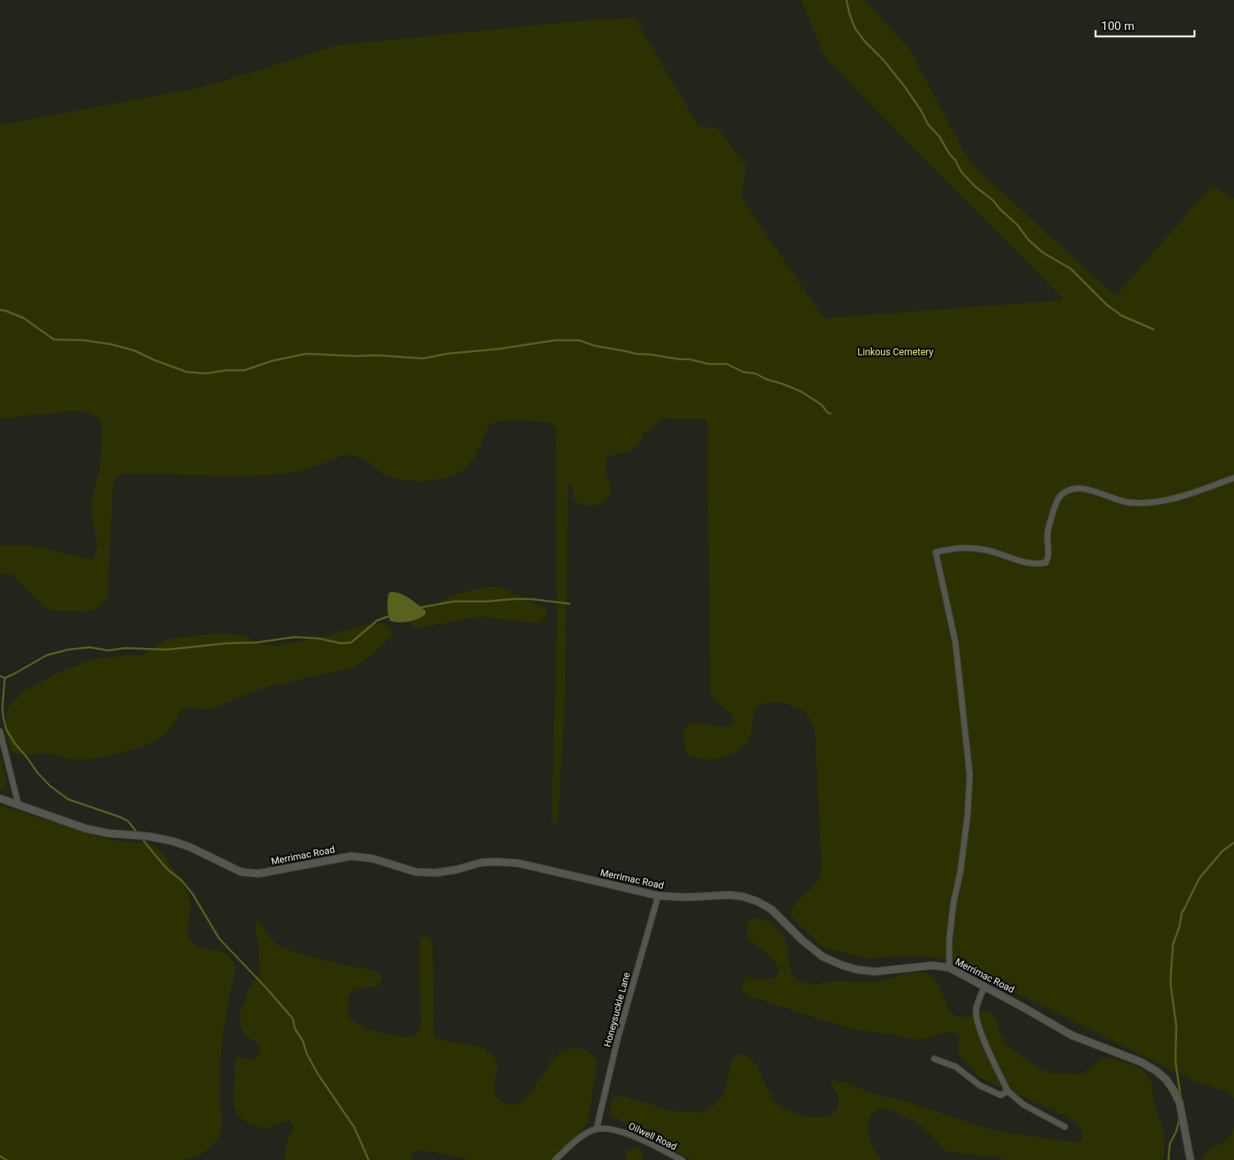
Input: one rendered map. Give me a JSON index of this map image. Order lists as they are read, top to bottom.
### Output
{
  "streets": {
    "street": ["Merrimac Road", "Honeysuckle Lane", "Oilwell Road"]
  },
  "crossings": [
    ["Merrimac Road", "Honeysuckle Lane"],
    ["Honeysuckle Lane", "Oilwell Road"]
  ],
  "parks": ["Linkous Cemetery"],
  "scale_bar": "100 m"
}
